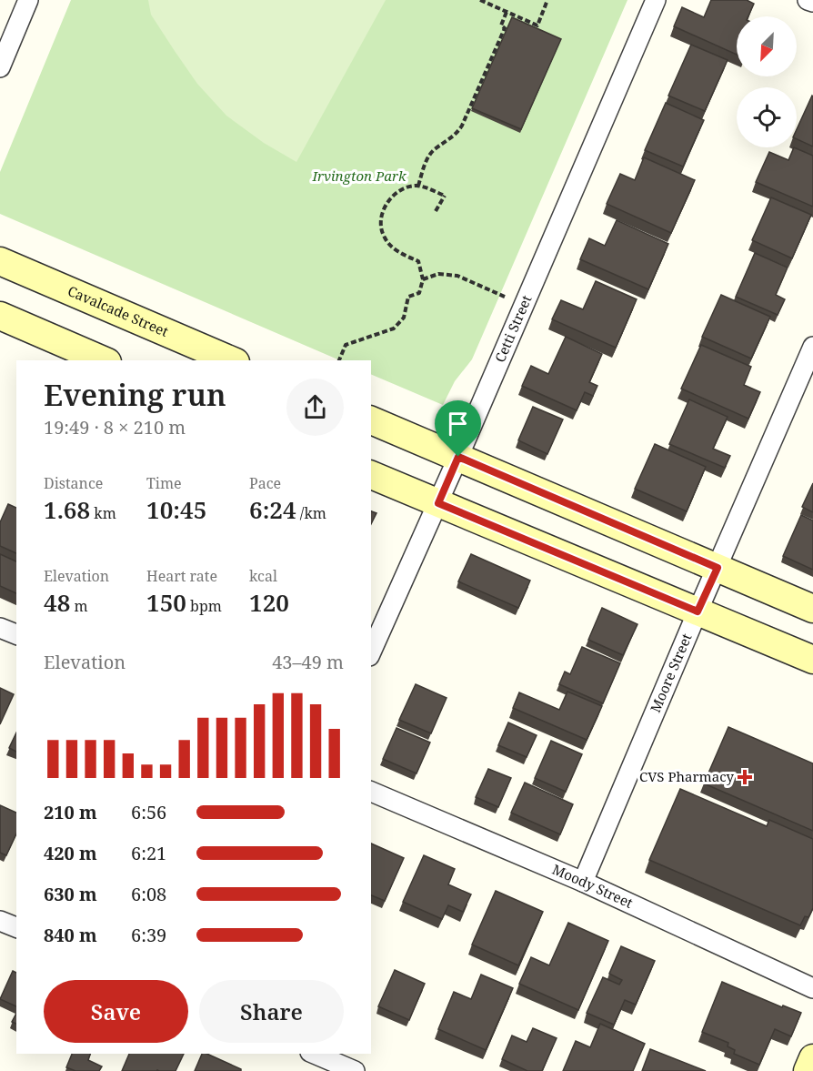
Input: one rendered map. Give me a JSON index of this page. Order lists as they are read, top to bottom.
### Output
{
  "streets": {
    "main road": ["Cavalcade Street"],
    "street": ["Cetti Street", "Moore Street", "Moody Street"]
  },
  "crossings": [
    ["Moore Street", "Moody Street"]
  ],
  "parks": ["Irvington Park"],
  "places": {
    "health": ["CVS Pharmacy"]
  },
  "north": "bottom left",
  "page": {
    "heading": ["Evening run", "19:49 · 8 × 210 m"],
    "stats": [
      ["Distance", "1.68 km"],
      ["Time", "10:45"],
      ["Pace", "6:24 /km"],
      ["Elevation", "48 m"],
      ["Heart rate", "150 bpm"],
      ["kcal", "120"]
    ],
    "chart": ["Elevation", "43–49 m"],
    "list": [
      {
        "name": "210 m",
        "note": "6:56"
      },
      {
        "name": "420 m",
        "note": "6:21"
      },
      {
        "name": "630 m",
        "note": "6:08"
      },
      {
        "name": "840 m",
        "note": "6:39"
      }
    ],
    "buttons": ["Save", "Share"]
  }
}
